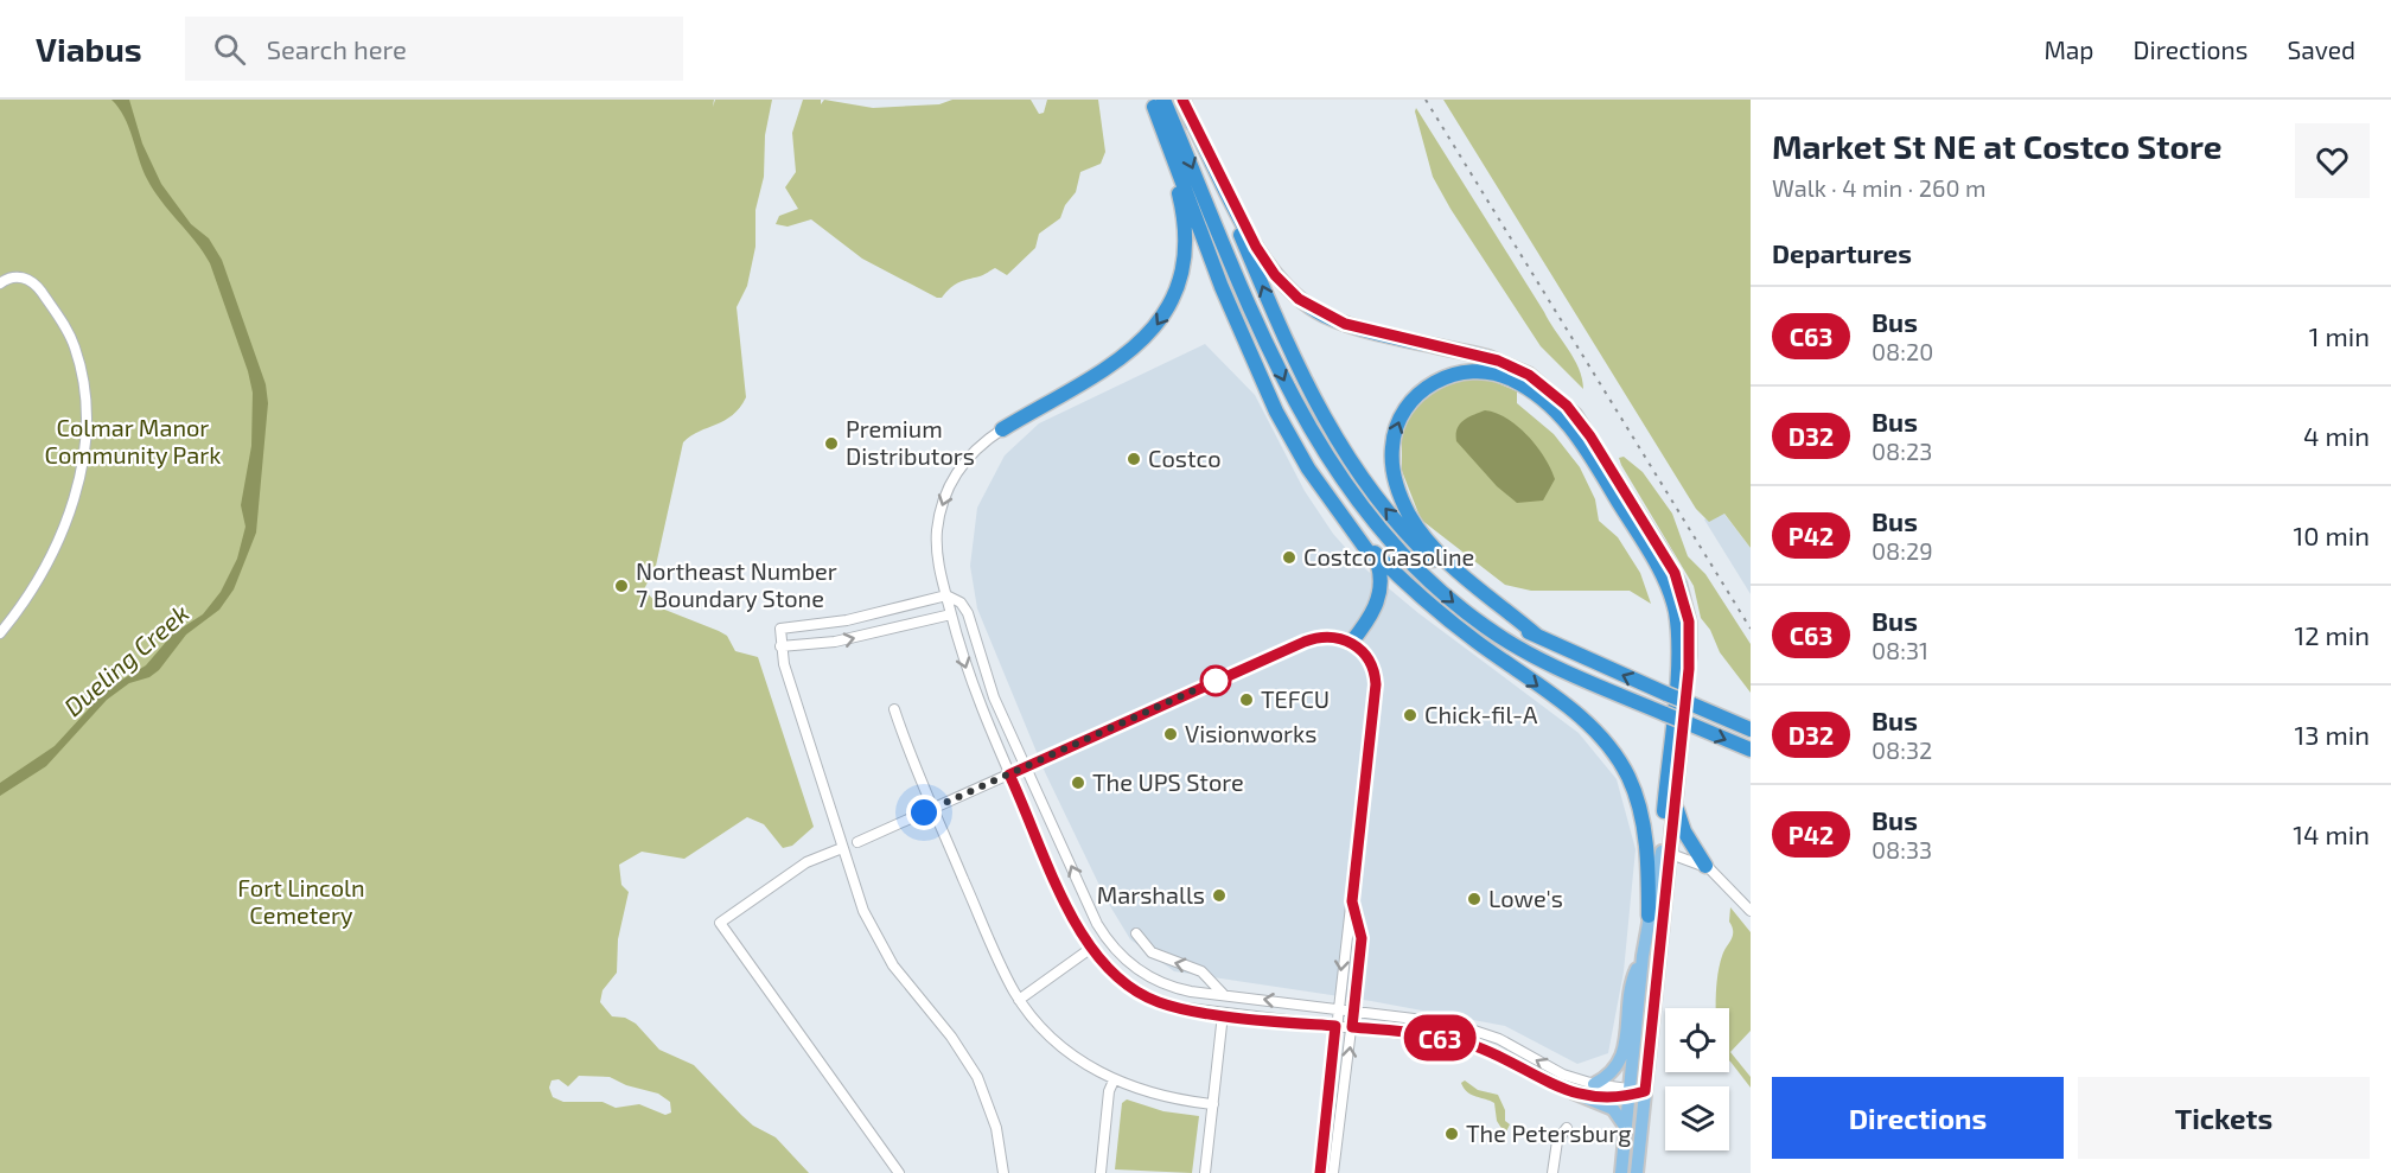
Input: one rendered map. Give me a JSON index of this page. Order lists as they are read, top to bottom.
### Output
{
  "water": ["Dueling Creek"],
  "parks": ["Colmar Manor Community Park", "Fort Lincoln Cemetery"],
  "places": [
    "Premium Distributors",
    "Costco",
    "Costco Gasoline",
    "Northeast Number 7 Boundary Stone",
    "TEFCU",
    "Chick-fil-A",
    "Visionworks",
    "The UPS Store",
    "Marshalls",
    "Lowe's",
    "The Petersburg"
  ],
  "lines": ["bus line C63"],
  "page": {
    "header": "Viabus",
    "search": "Search here",
    "nav": ["Map", "Directions", "Saved"],
    "on_map": "C63",
    "heading": [
      ["Market St NE at Costco Store", "Walk · 4 min · 260 m"],
      "Departures"
    ],
    "list": [
      {
        "mark": "C63",
        "name": "Bus",
        "note": "08:20",
        "value": "1 min"
      },
      {
        "mark": "D32",
        "name": "Bus",
        "note": "08:23",
        "value": "4 min"
      },
      {
        "mark": "P42",
        "name": "Bus",
        "note": "08:29",
        "value": "10 min"
      },
      {
        "mark": "C63",
        "name": "Bus",
        "note": "08:31",
        "value": "12 min"
      },
      {
        "mark": "D32",
        "name": "Bus",
        "note": "08:32",
        "value": "13 min"
      },
      {
        "mark": "P42",
        "name": "Bus",
        "note": "08:33",
        "value": "14 min"
      }
    ],
    "buttons": ["Directions", "Tickets"]
  }
}
